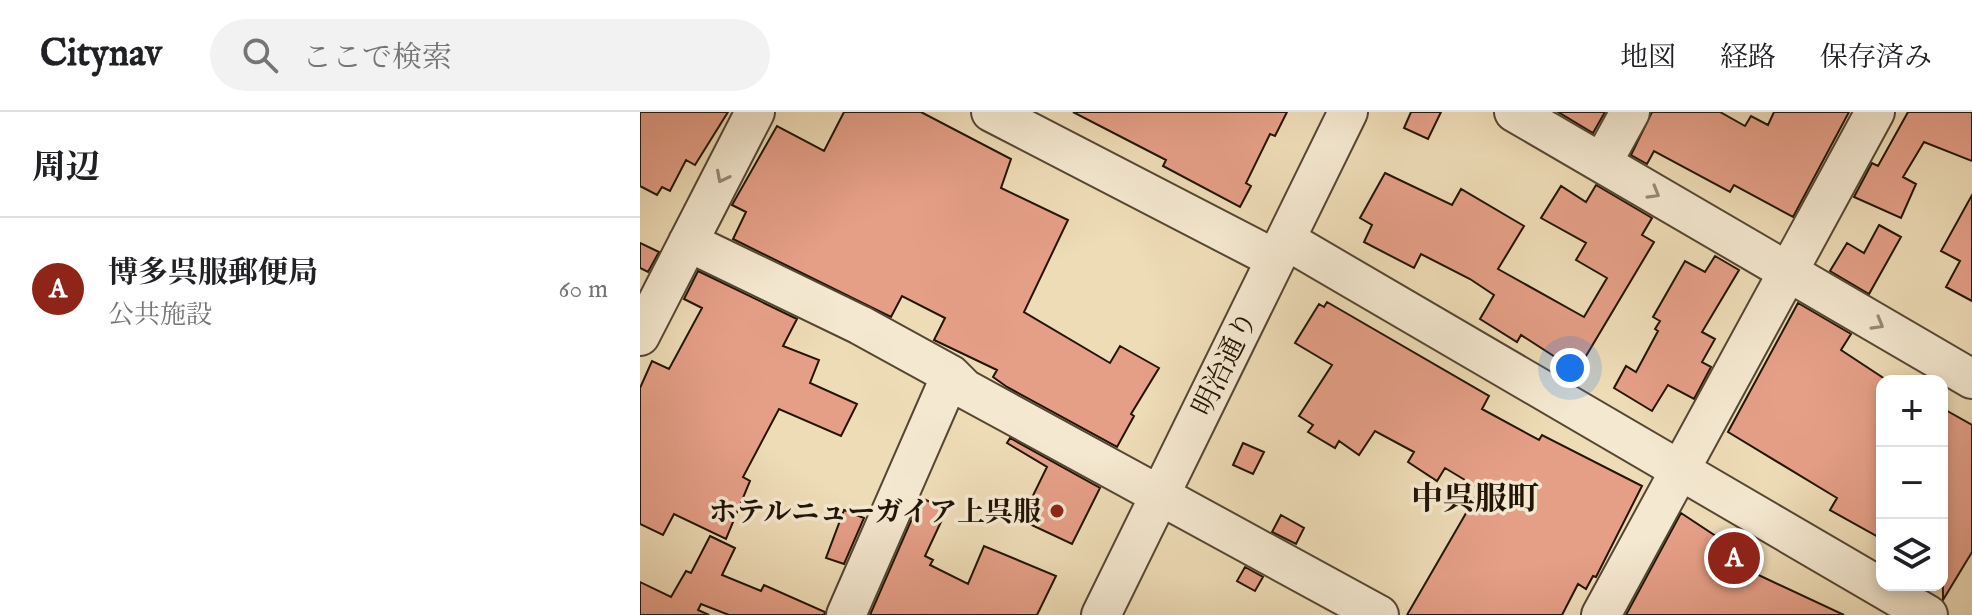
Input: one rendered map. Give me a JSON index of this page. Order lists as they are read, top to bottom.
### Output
{
  "streets": {
    "street": ["明治通り"]
  },
  "districts": ["中呉服町"],
  "places": ["ホテルニューガイア上呉服"],
  "page": {
    "header": "Citynav",
    "search": "ここで検索",
    "nav": ["地図", "経路", "保存済み"],
    "heading": "周辺",
    "list": [
      {
        "mark": "A",
        "name": "博多呉服郵便局",
        "note": "公共施設",
        "value": "60 m"
      }
    ],
    "map_buttons": ["+", "−"],
    "pins": "A"
  }
}
